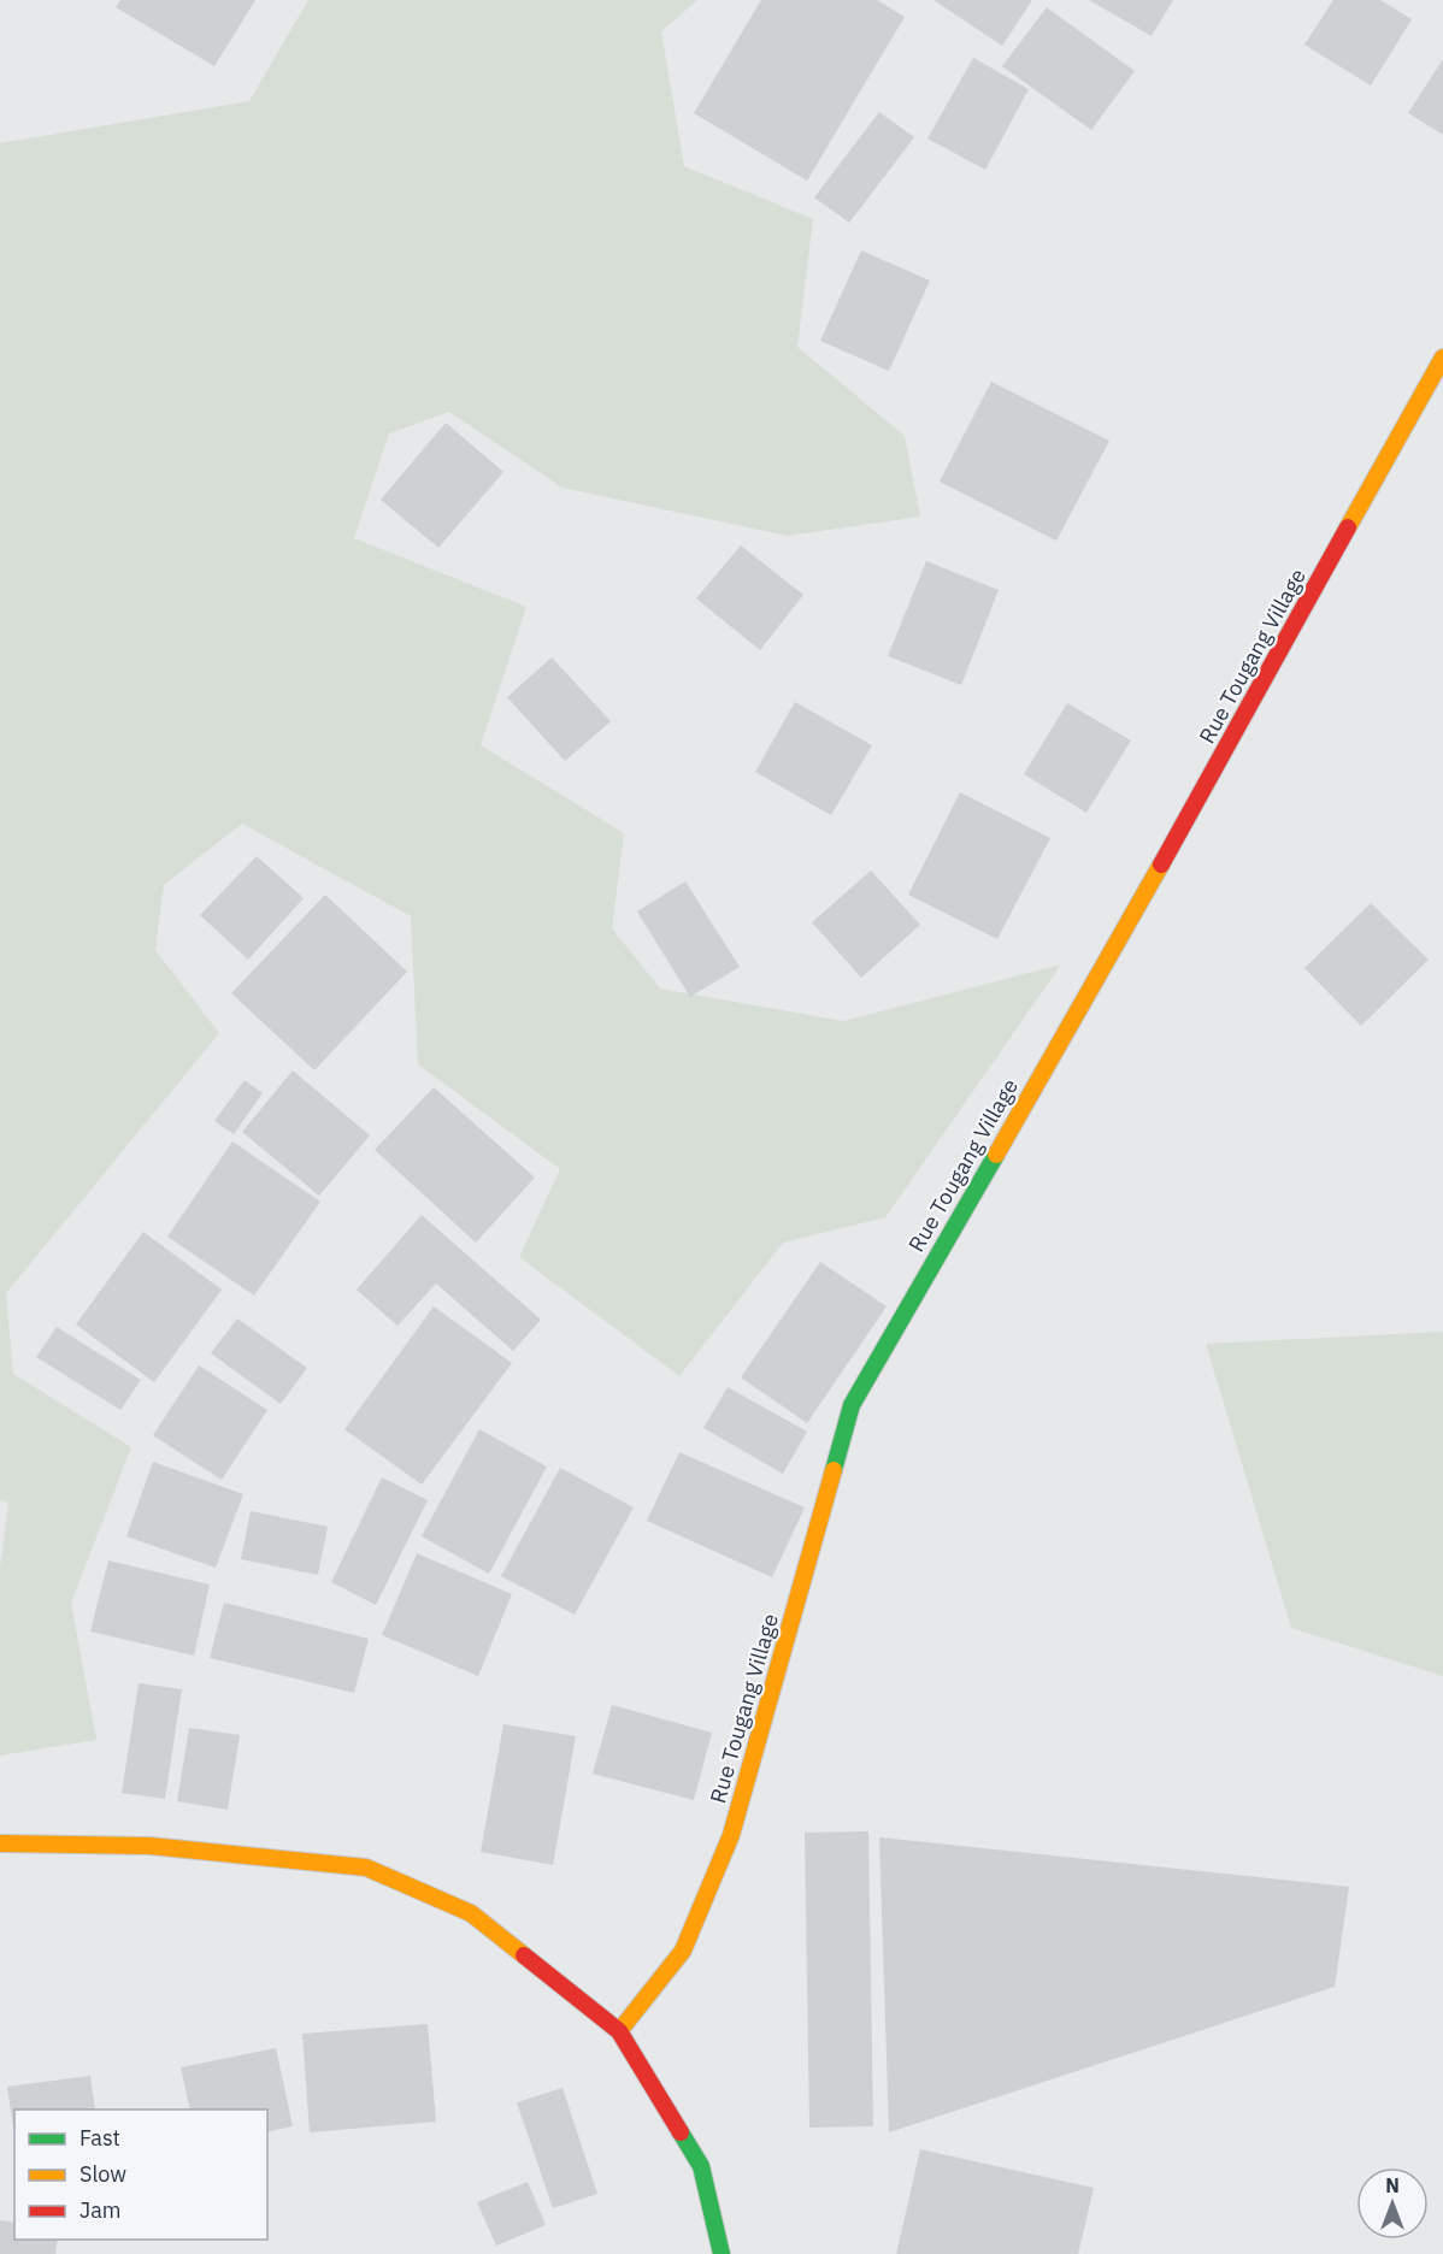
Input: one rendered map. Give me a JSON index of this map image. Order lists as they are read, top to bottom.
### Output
{
  "streets": {
    "street": ["Rue Tougang Village"]
  },
  "legend": ["Fast", "Slow", "Jam"],
  "north": "top"
}
